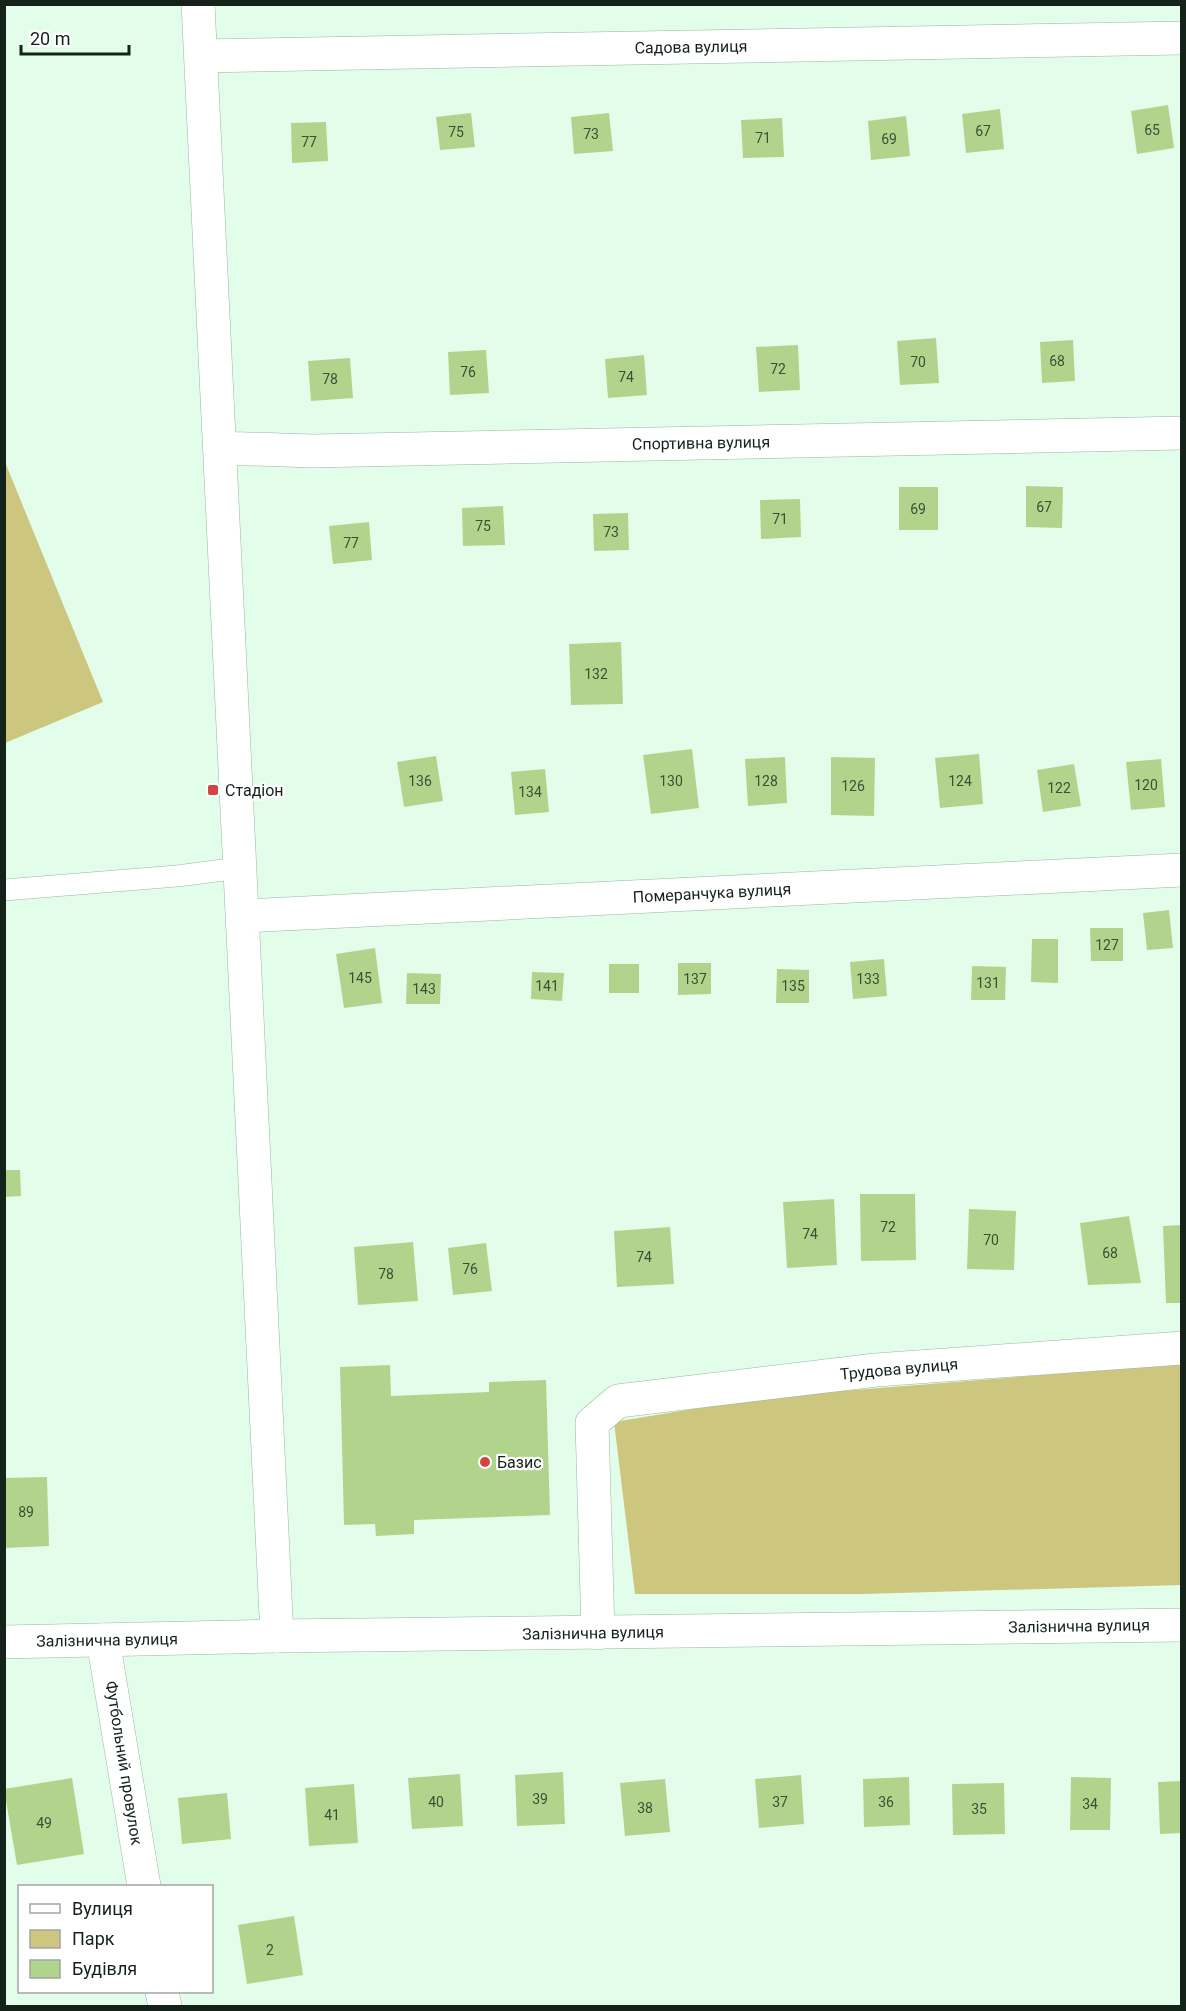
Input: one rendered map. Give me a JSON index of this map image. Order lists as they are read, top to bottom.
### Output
{
  "streets": {
    "street": [
      "Садова вулиця",
      "Спортивна вулиця",
      "Померанчука вулиця",
      "Трудова вулиця",
      "Залізнична вулиця",
      "Футбольний провулок"
    ]
  },
  "crossings": [
    ["Трудова вулиця", "Залізнична вулиця"],
    ["Залізнична вулиця", "Футбольний провулок"]
  ],
  "places": {
    "transit": ["Стадіон"],
    "other": ["Базис"]
  },
  "house_numbers": [
    "65",
    "67",
    "75",
    "73",
    "71",
    "69",
    "77",
    "68",
    "70",
    "72",
    "76",
    "74",
    "78",
    "67",
    "69",
    "71",
    "75",
    "73",
    "77",
    "132",
    "136",
    "130",
    "128",
    "124",
    "120",
    "126",
    "122",
    "134",
    "127",
    "145",
    "137",
    "133",
    "131",
    "141",
    "135",
    "143",
    "72",
    "74",
    "70",
    "68",
    "74",
    "76",
    "78",
    "89",
    "39",
    "40",
    "37",
    "36",
    "34",
    "38",
    "35",
    "41",
    "49",
    "2"
  ],
  "legend": ["Вулиця", "Парк", "Будівля"],
  "scale_bar": "20 m"
}
